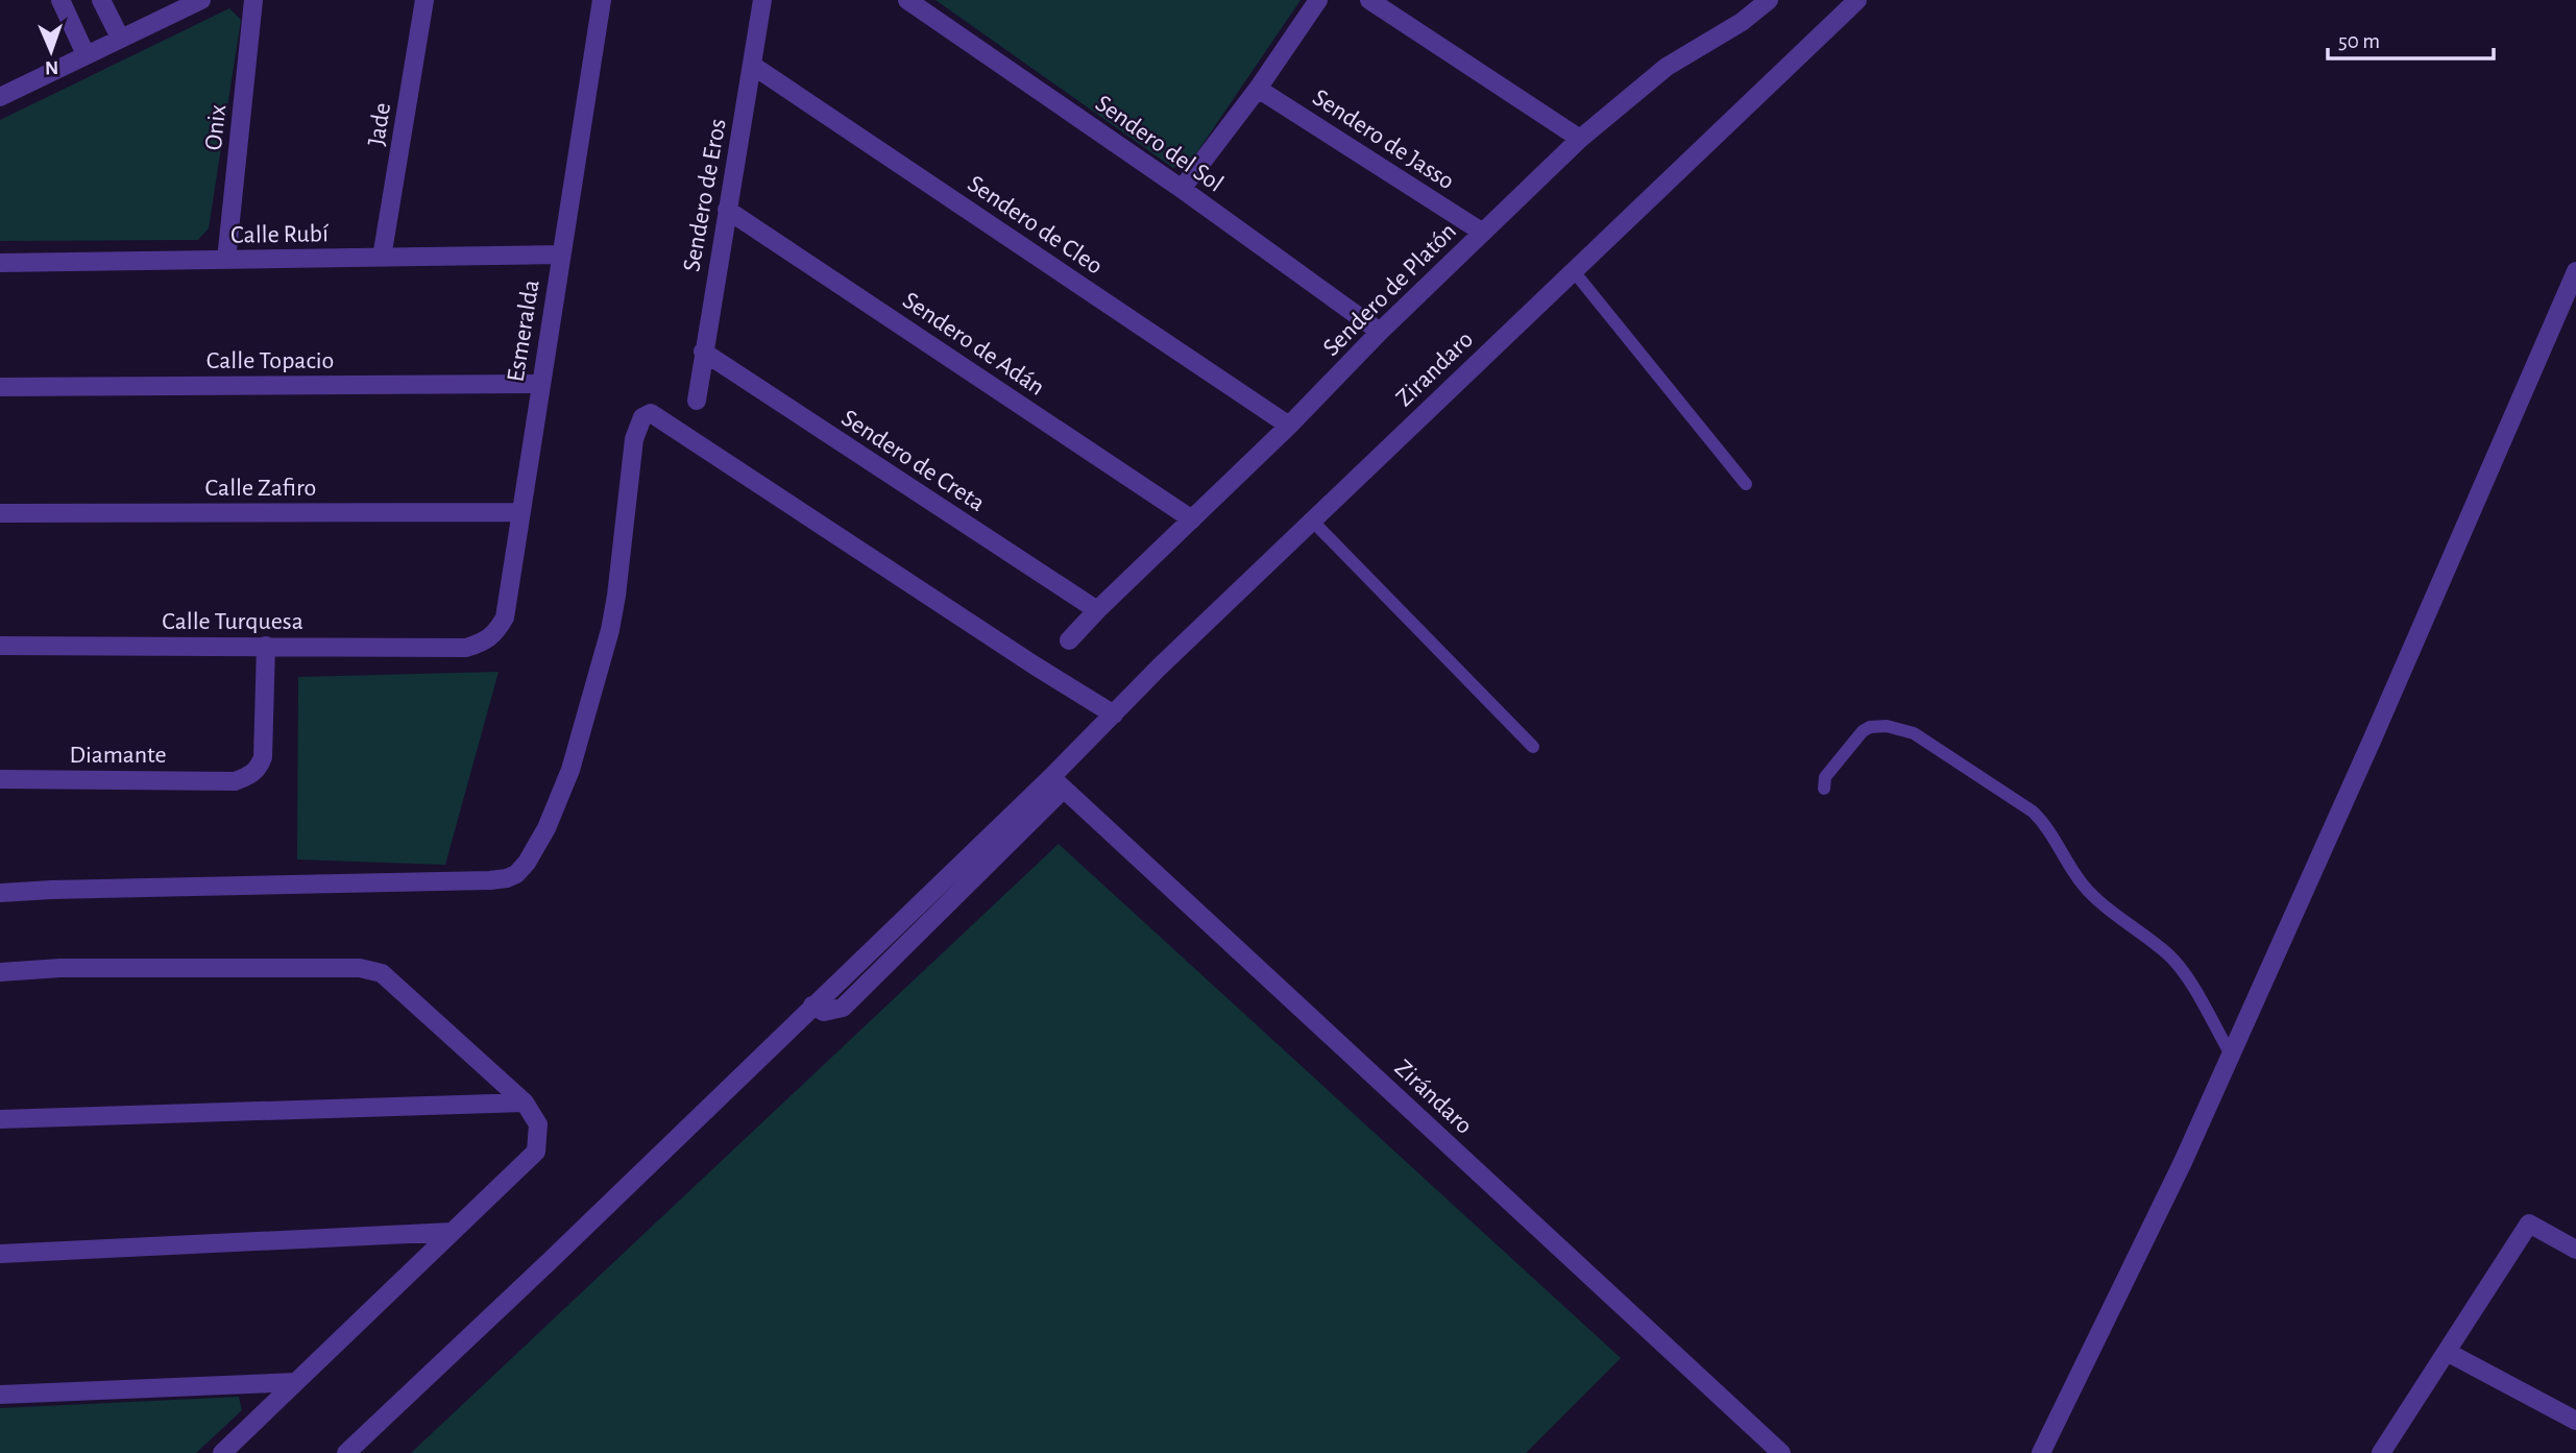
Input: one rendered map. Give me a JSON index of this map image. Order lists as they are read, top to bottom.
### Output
{
  "streets": {
    "street": [
      "Jade",
      "Onix",
      "Sendero de Jasso",
      "Sendero del Sol",
      "Sendero de Eros",
      "Sendero de Cleo",
      "Calle Rubí",
      "Sendero de Platón",
      "Esmeralda",
      "Sendero de Adán",
      "Calle Topacio",
      "Zirandaro",
      "Sendero de Creta",
      "Calle Zafiro",
      "Calle Turquesa",
      "Diamante",
      "Zirándaro"
    ]
  },
  "crossings": [
    ["Jade", "Calle Rubí"],
    ["Onix", "Calle Rubí"],
    ["Sendero de Jasso", "Sendero de Platón"],
    ["Sendero del Sol", "Sendero de Platón"],
    ["Sendero de Eros", "Sendero de Cleo"],
    ["Sendero de Eros", "Sendero de Adán"],
    ["Sendero de Eros", "Sendero de Creta"],
    ["Sendero de Cleo", "Sendero de Platón"],
    ["Calle Rubí", "Esmeralda"],
    ["Sendero de Platón", "Sendero de Adán"],
    ["Sendero de Platón", "Sendero de Creta"],
    ["Esmeralda", "Calle Topacio"],
    ["Esmeralda", "Calle Zafiro"],
    ["Esmeralda", "Calle Turquesa"],
    ["Zirandaro", "Zirándaro"],
    ["Calle Turquesa", "Diamante"]
  ],
  "scale_bar": "50 m",
  "north": "bottom"
}
